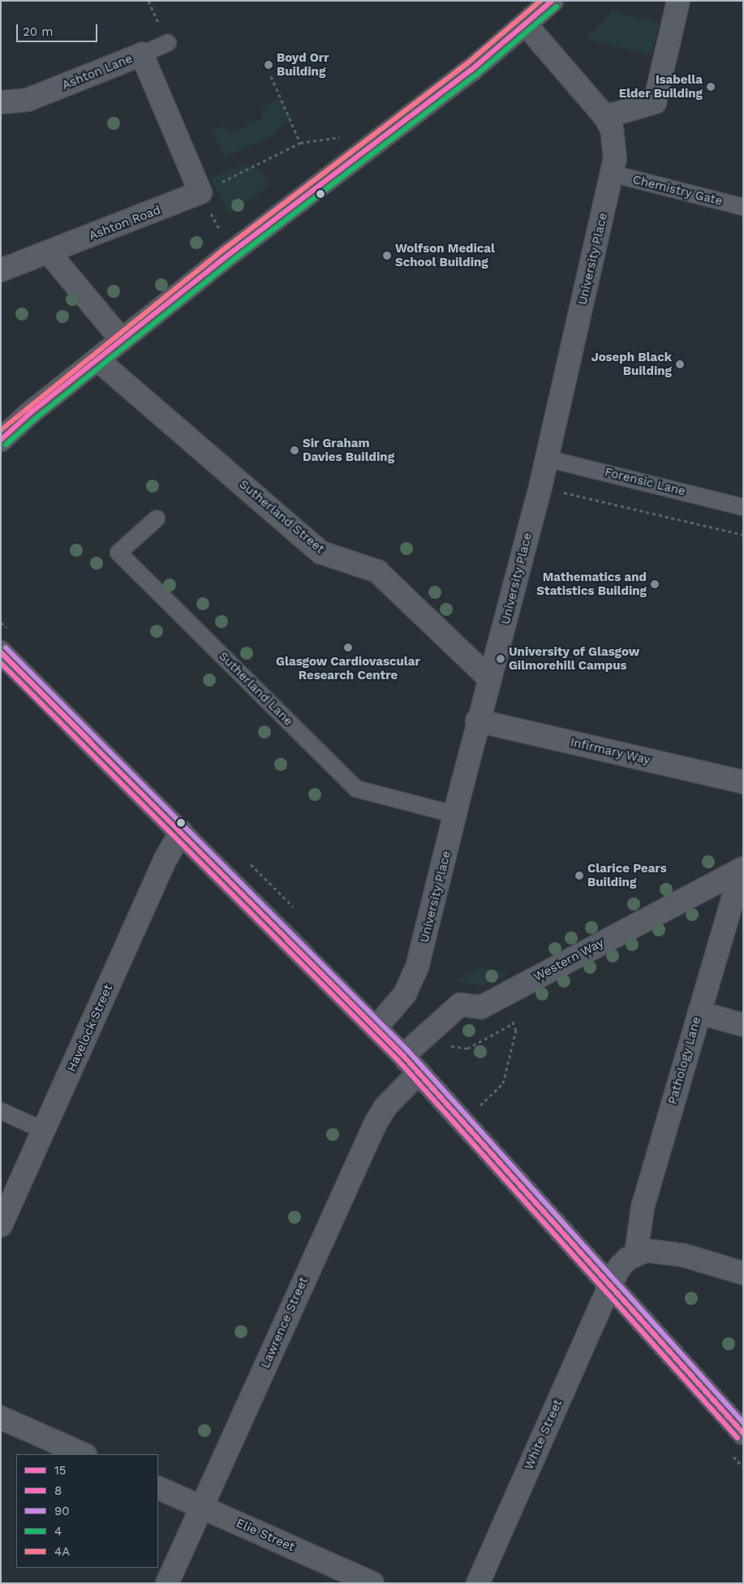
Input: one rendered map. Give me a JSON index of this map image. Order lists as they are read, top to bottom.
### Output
{
  "streets": {
    "street": [
      "Ashton Lane",
      "Ashton Road",
      "University Place",
      "Sutherland Street",
      "Infirmary Way",
      "Western Way",
      "Havelock Street",
      "Pathology Lane",
      "Lawrence Street",
      "White Street",
      "Elie Street"
    ],
    "lane": ["Chemistry Gate", "Forensic Lane", "Sutherland Lane"]
  },
  "crossings": [
    ["Ashton Lane", "Ashton Road"],
    ["Chemistry Gate", "University Place"],
    ["University Place", "Forensic Lane"],
    ["University Place", "Sutherland Street"],
    ["University Place", "Sutherland Lane"],
    ["University Place", "Infirmary Way"],
    ["Western Way", "Pathology Lane"],
    ["Pathology Lane", "White Street"],
    ["Lawrence Street", "Elie Street"]
  ],
  "places": [
    "Boyd Orr Building",
    "Isabella Elder Building",
    "Wolfson Medical School Building",
    "Joseph Black Building",
    "Sir Graham Davies Building",
    "Mathematics and Statistics Building",
    "Glasgow Cardiovascular Research Centre",
    "University of Glasgow Gilmorehill Campus",
    "Clarice Pears Building"
  ],
  "lines": [
    "transit line 15",
    "transit line 4A",
    "transit line 4",
    "transit line 90",
    "transit line 8"
  ],
  "legend": [
    "15",
    "8",
    "90",
    "4",
    "4A"
  ],
  "scale_bar": "20 m"
}
